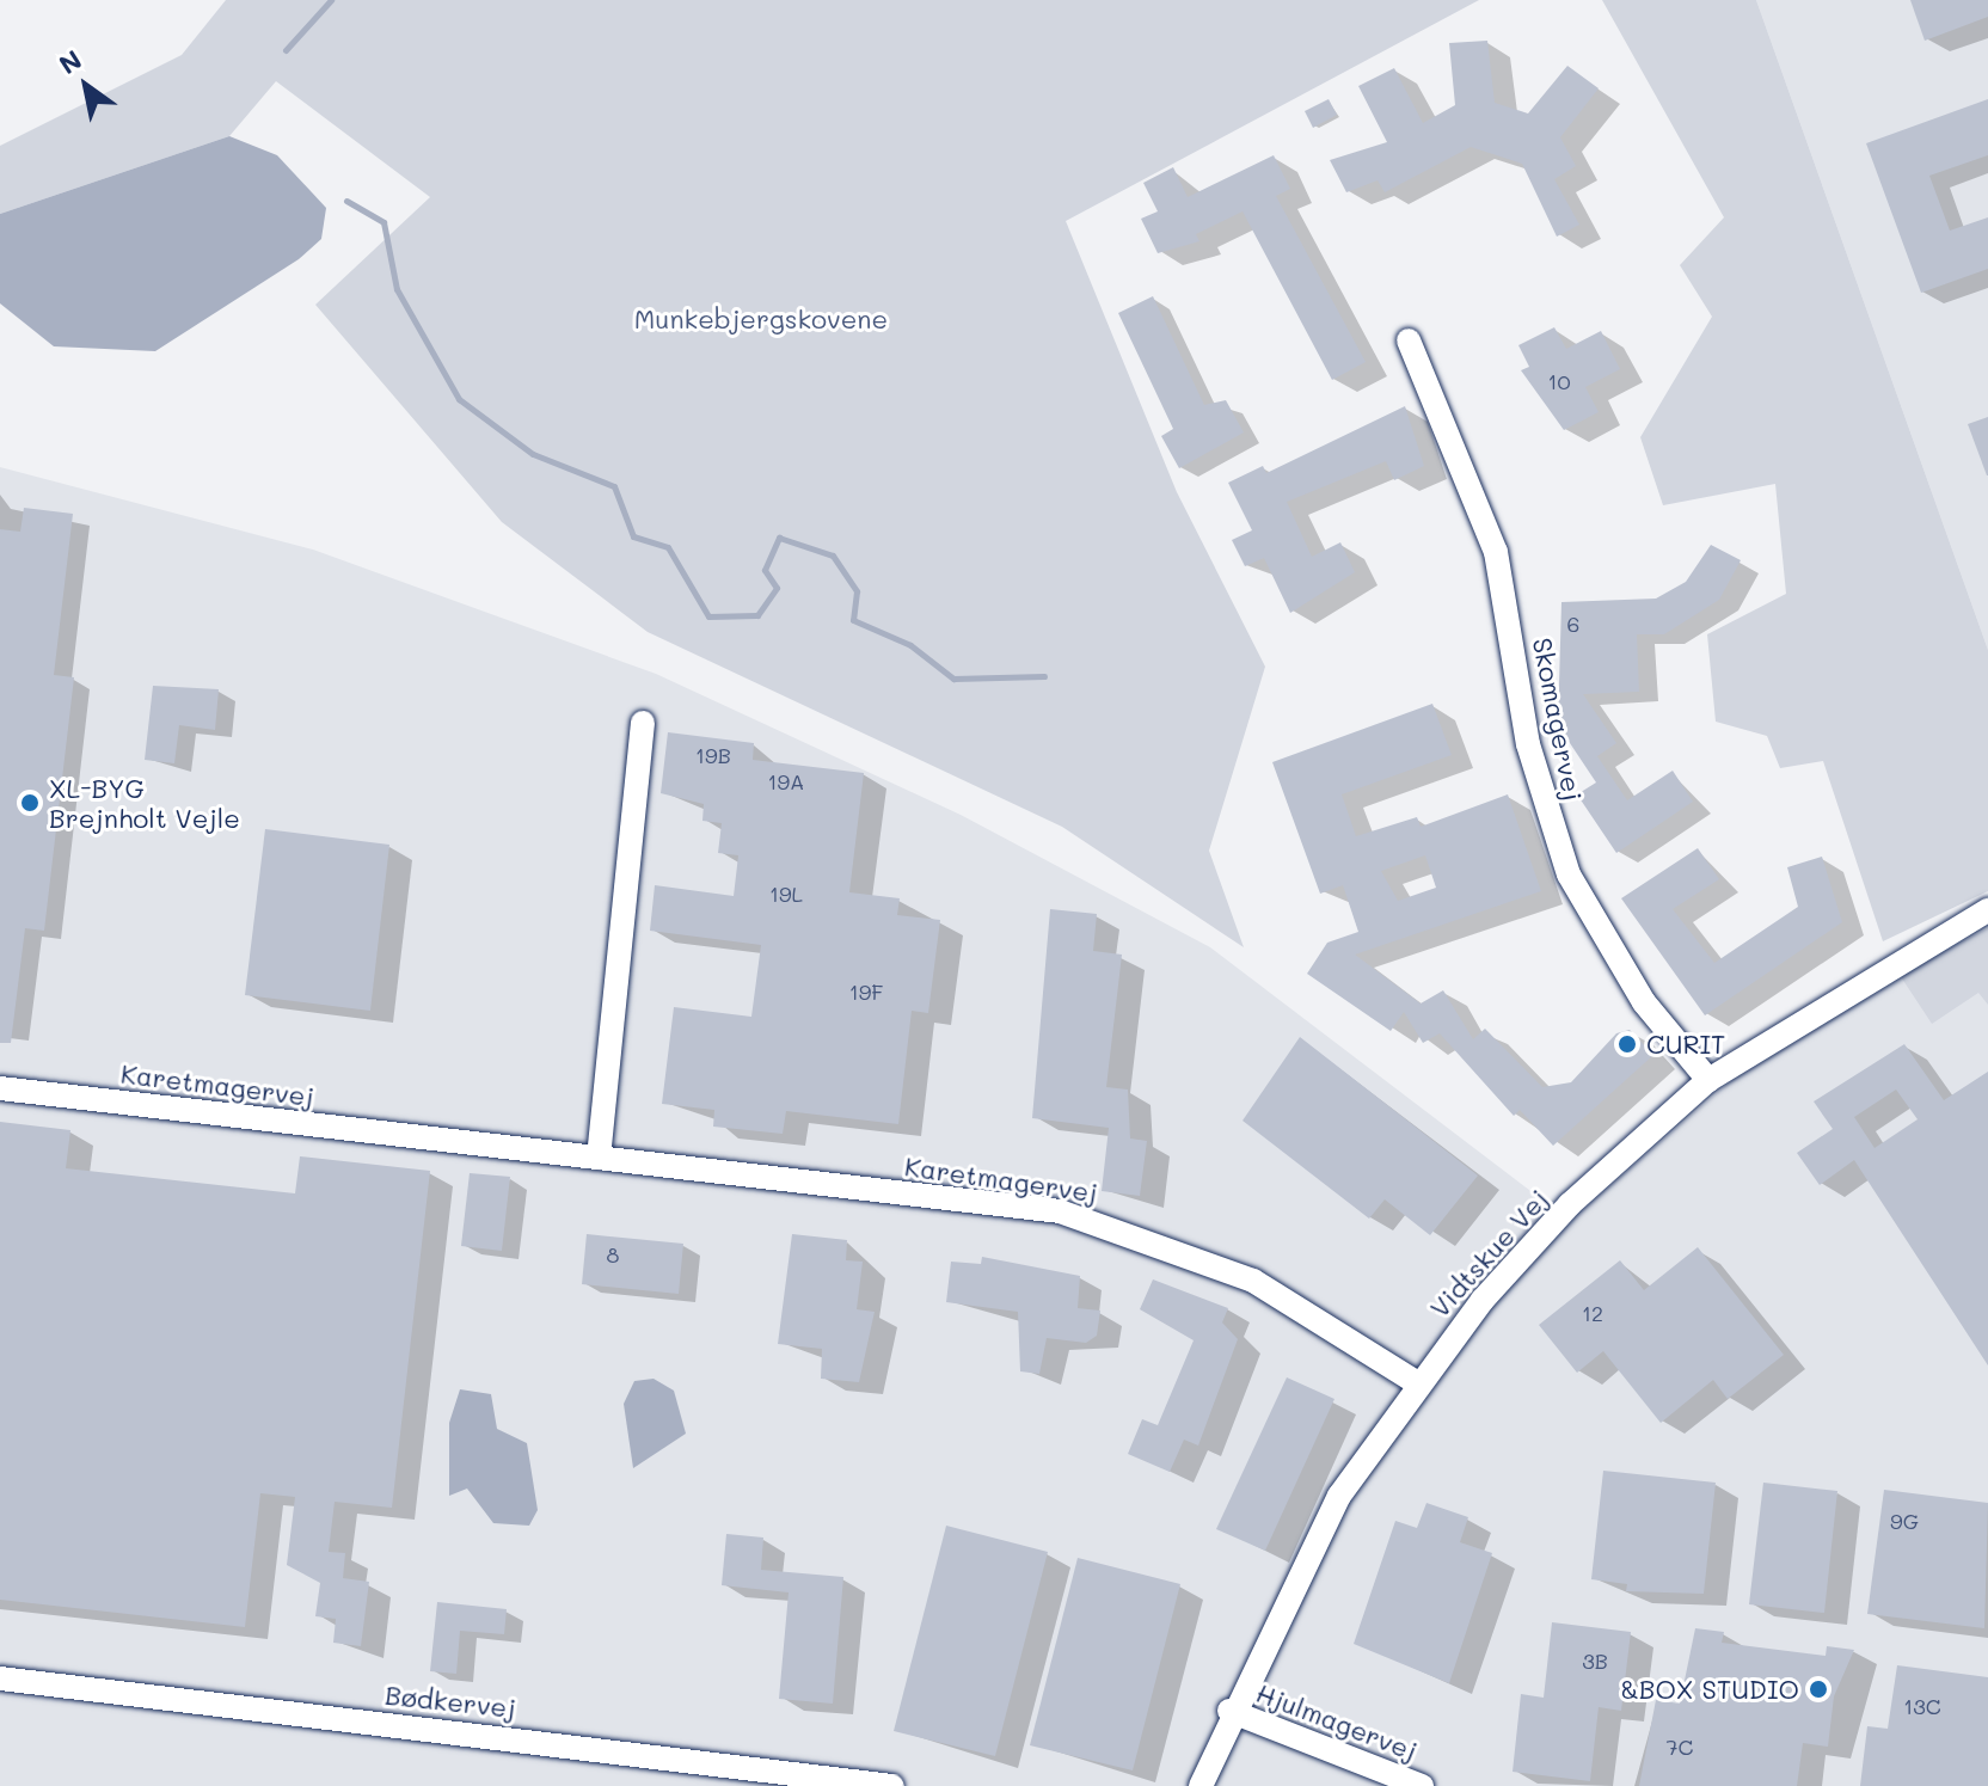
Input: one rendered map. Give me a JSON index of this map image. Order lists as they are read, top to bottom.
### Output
{
  "streets": {
    "street": [
      "Skomagervej",
      "Karetmagervej",
      "Vidtskue Vej",
      "Bødkervej",
      "Hjulmagervej"
    ]
  },
  "crossings": [
    ["Skomagervej", "Vidtskue Vej"],
    ["Karetmagervej", "Vidtskue Vej"],
    ["Vidtskue Vej", "Hjulmagervej"]
  ],
  "parks": ["Munkebjergskovene"],
  "places": ["XL-BYG Brejnholt Vejle", "CURIT", "&BOX STUDIO"],
  "house_numbers": [
    "10",
    "6",
    "19B",
    "19A",
    "19L",
    "19F",
    "8",
    "12",
    "9G",
    "3B",
    "13C",
    "7C"
  ],
  "north": "top left"
}
